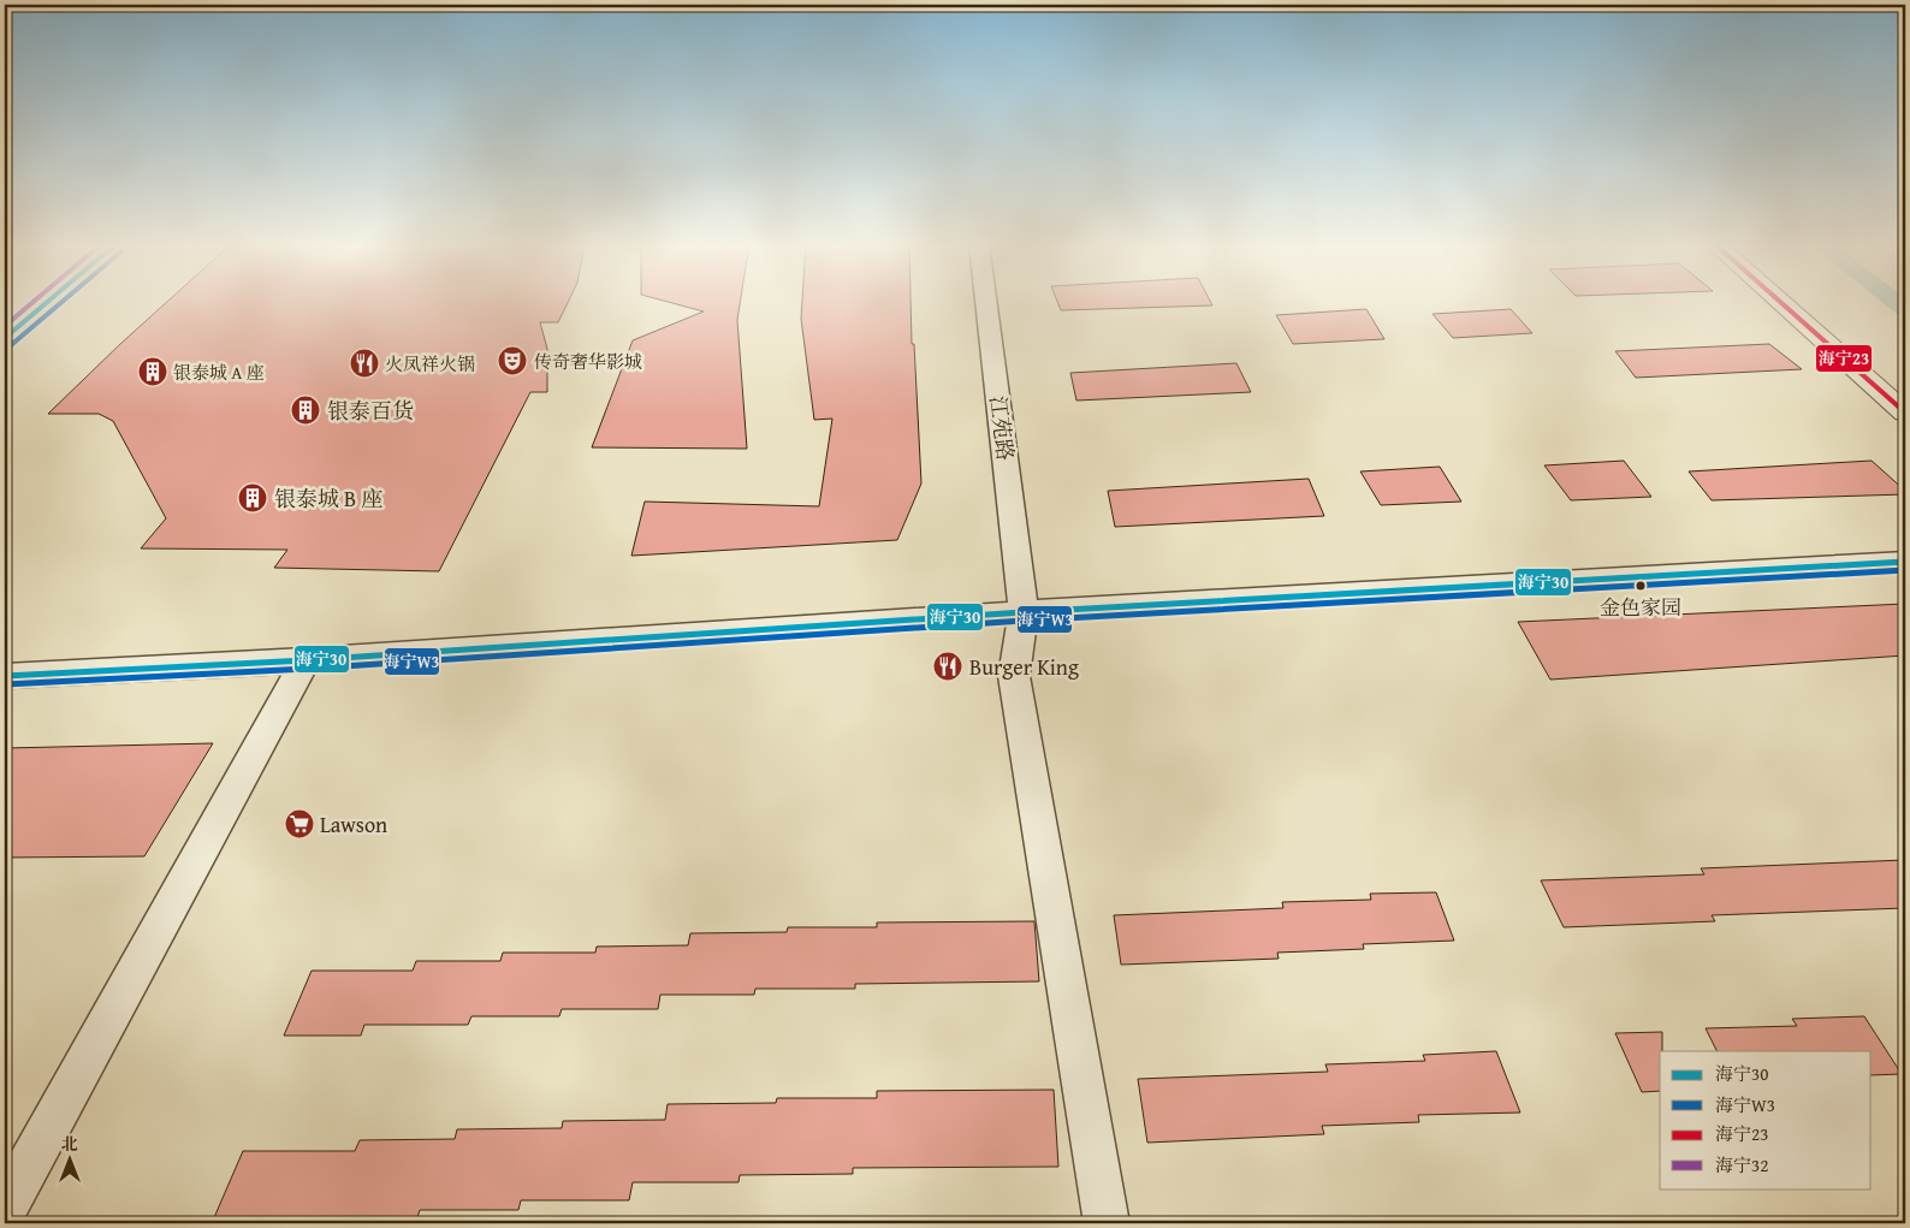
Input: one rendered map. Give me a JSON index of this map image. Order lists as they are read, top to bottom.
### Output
{
  "streets": {
    "street": ["江苑路"]
  },
  "places": {
    "theatre": ["传奇奢华影城"],
    "restaurant": ["火凤祥火锅", "Burger King"],
    "building": ["银泰城 A 座", "银泰百货", "银泰城 B 座"],
    "other": ["金色家园"],
    "supermarket": ["Lawson"]
  },
  "lines": [
    "transit line 海宁30",
    "transit line 海宁W3",
    "transit line 海宁23",
    "transit line 海宁32"
  ],
  "legend": [
    "海宁30",
    "海宁W3",
    "海宁23",
    "海宁32"
  ],
  "north": "top"
}
